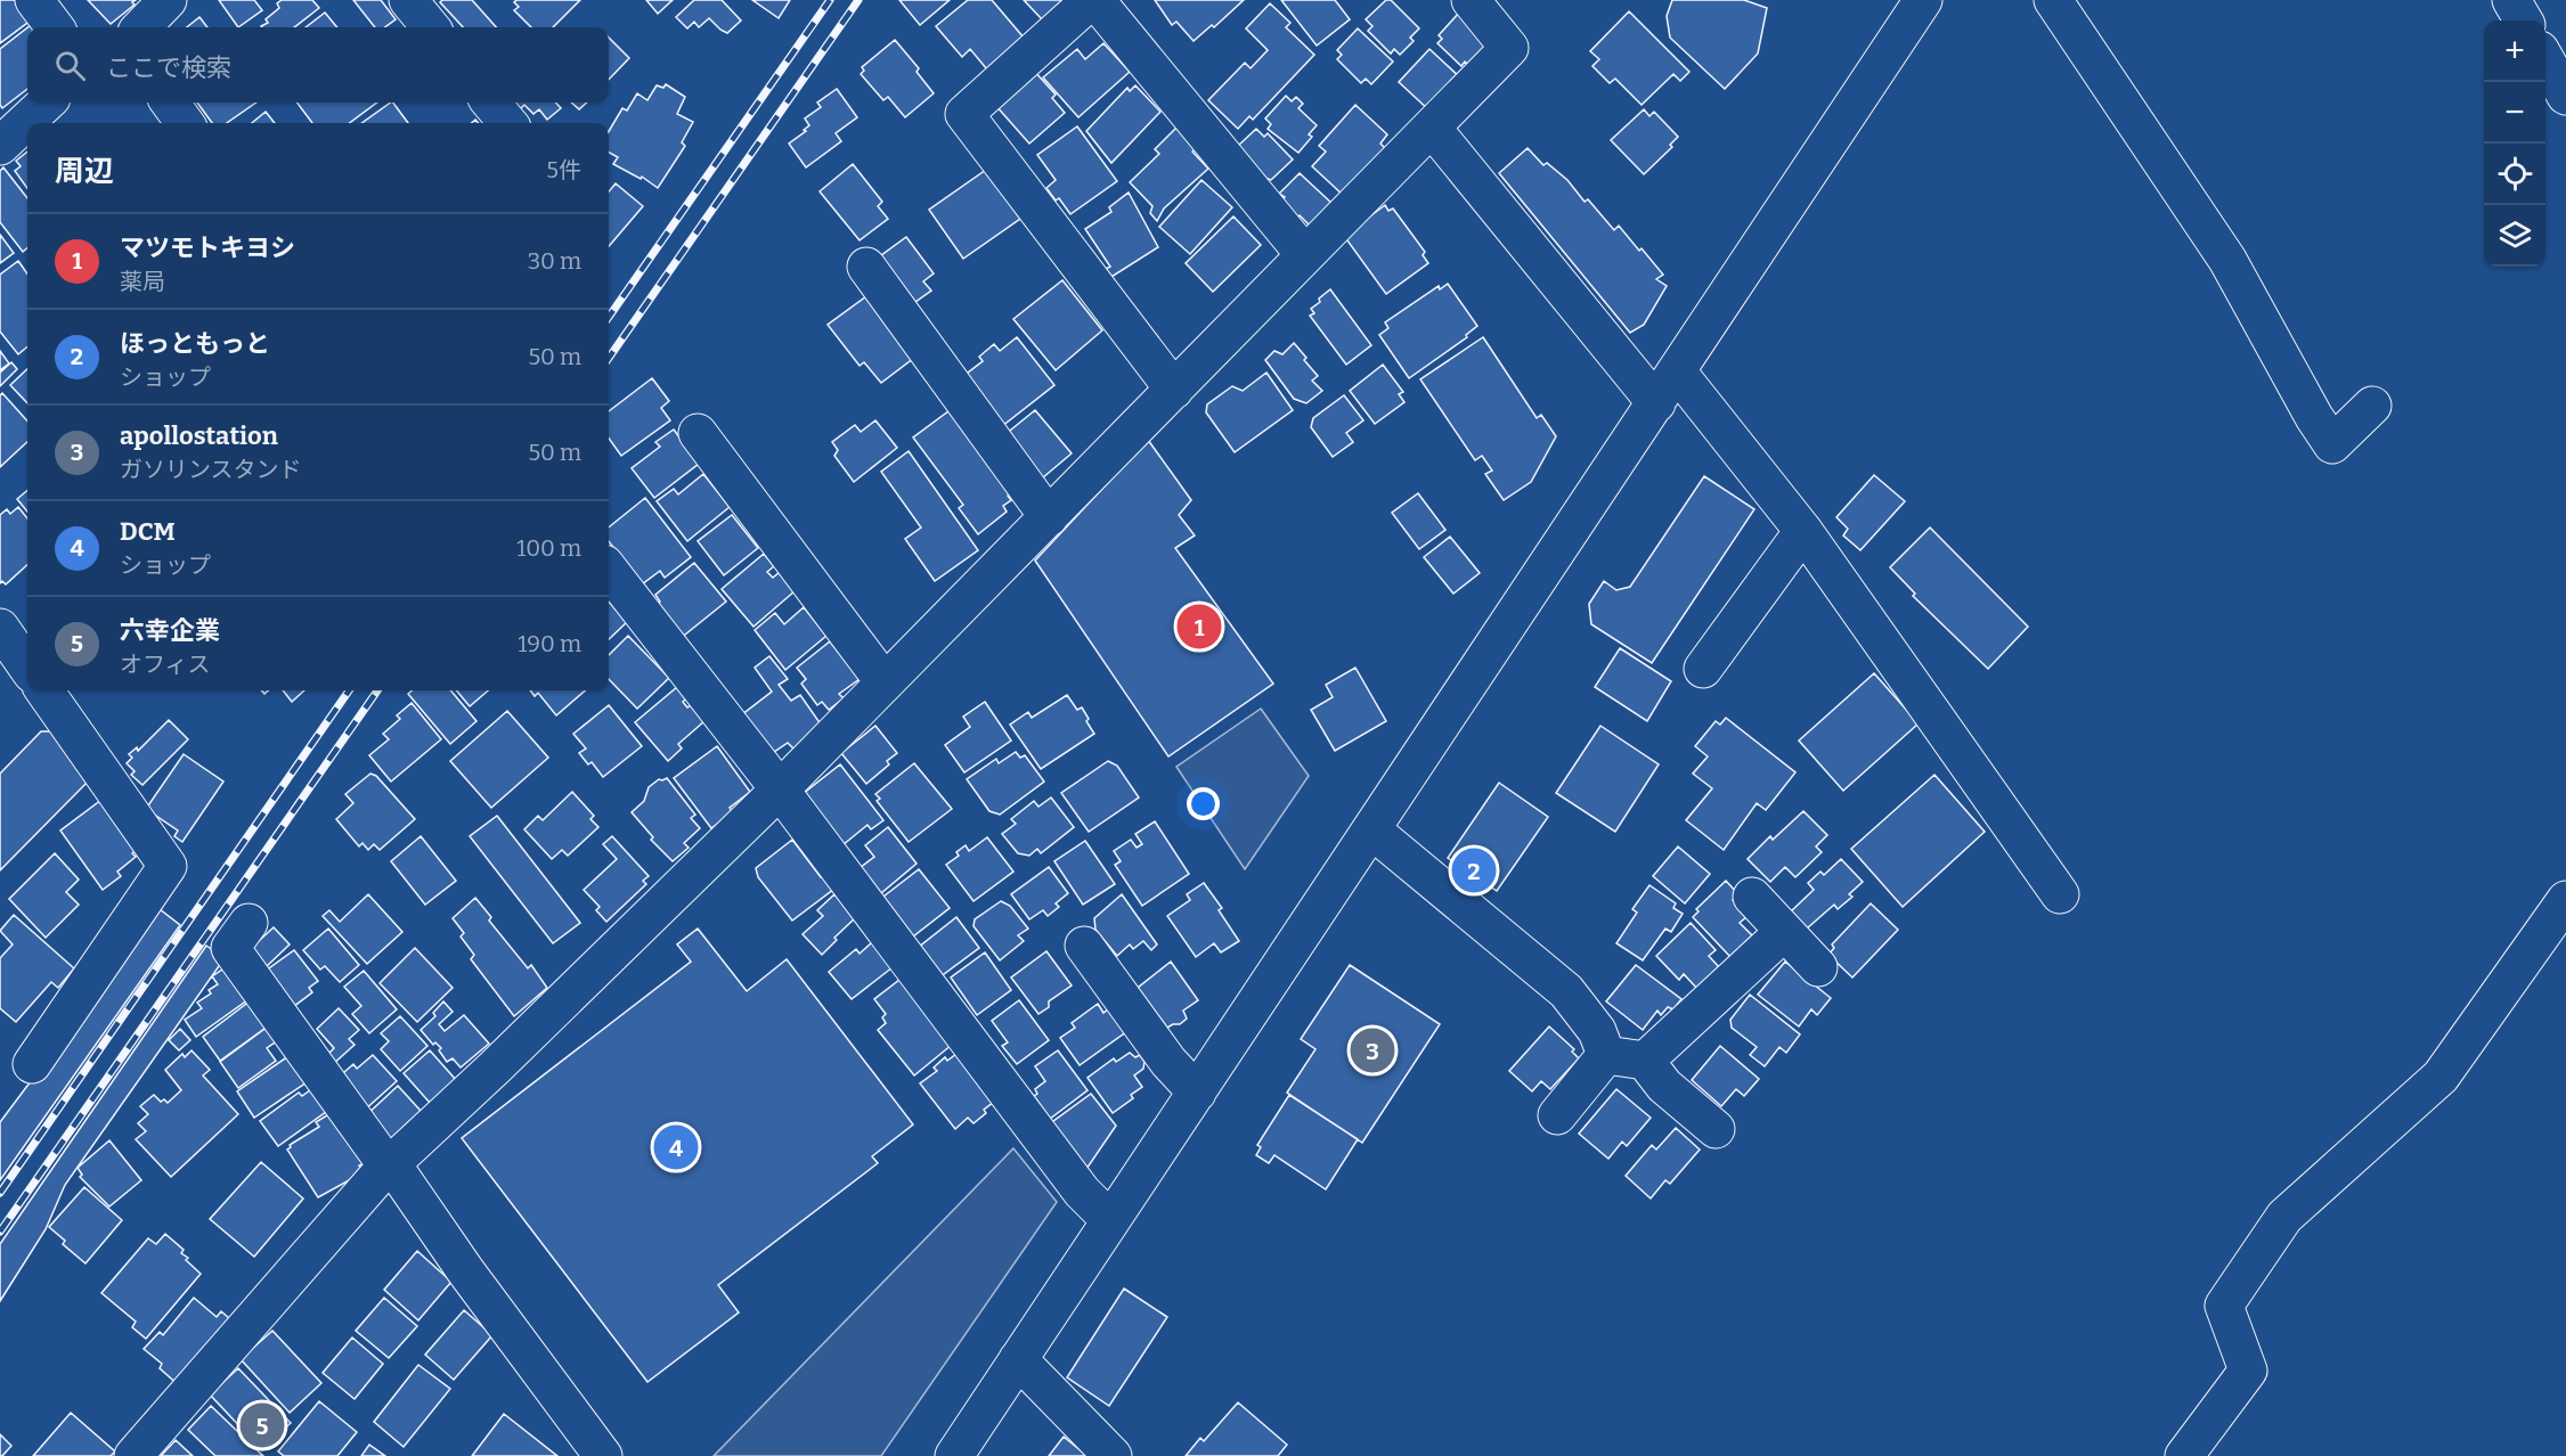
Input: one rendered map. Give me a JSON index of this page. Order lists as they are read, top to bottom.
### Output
{
  "page": {
    "map_buttons": ["+", "−"],
    "search": "ここで検索",
    "heading": ["周辺", "5件"],
    "list": [
      {
        "mark": "1",
        "name": "マツモトキヨシ",
        "note": "薬局",
        "value": "30 m"
      },
      {
        "mark": "2",
        "name": "ほっともっと",
        "note": "ショップ",
        "value": "50 m"
      },
      {
        "mark": "3",
        "name": "apollostation",
        "note": "ガソリンスタンド",
        "value": "50 m"
      },
      {
        "mark": "4",
        "name": "DCM",
        "note": "ショップ",
        "value": "100 m"
      },
      {
        "mark": "5",
        "name": "六幸企業",
        "note": "オフィス",
        "value": "190 m"
      }
    ],
    "pins": [
      "1",
      "2",
      "3",
      "4",
      "5"
    ]
  }
}
